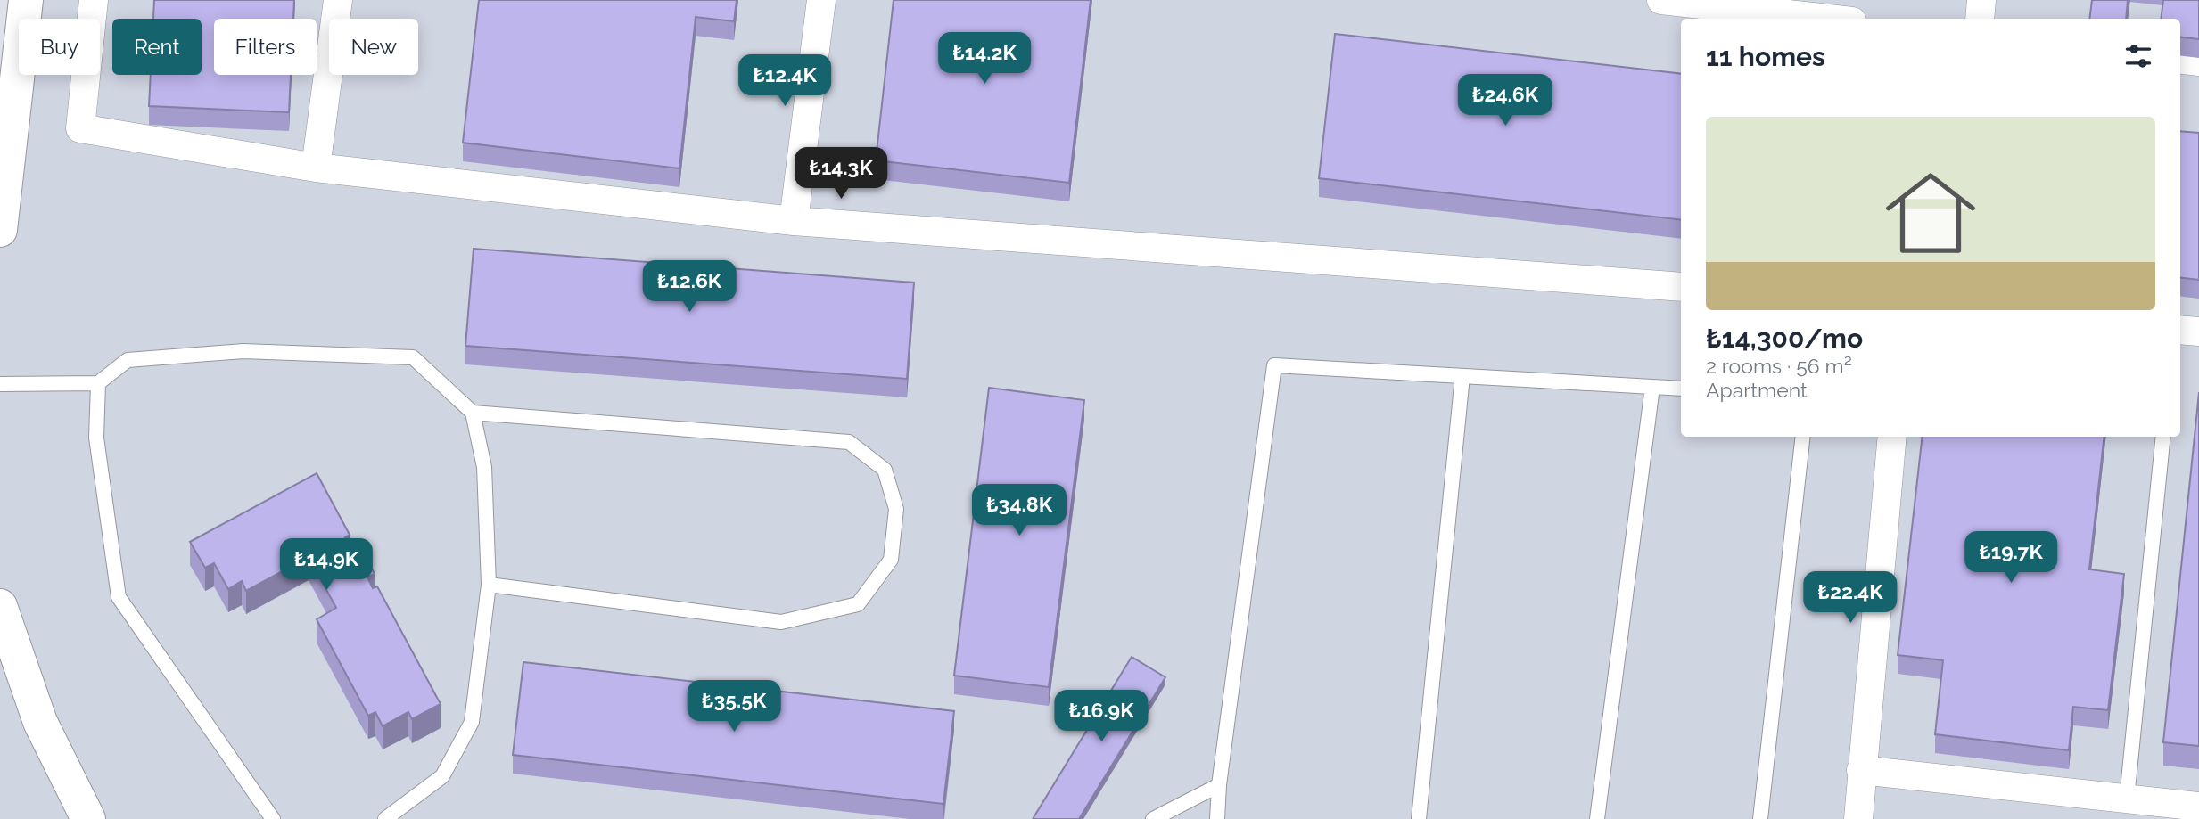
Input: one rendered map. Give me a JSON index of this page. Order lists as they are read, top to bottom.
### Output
{
  "page": {
    "chip": [
      "Buy",
      "Rent",
      "Filters",
      "New"
    ],
    "heading": "11 homes",
    "price": [
      "₺14.2K",
      "₺12.4K",
      "₺24.6K",
      "₺14.3K",
      "₺12.6K",
      "₺34.8K",
      "₺19.7K",
      "₺14.9K",
      "₺22.4K",
      "₺35.5K",
      "₺16.9K"
    ],
    "list": [
      {
        "name": "₺14,300/mo",
        "note": "2 rooms · 56 m² · Apartment"
      }
    ]
  }
}
